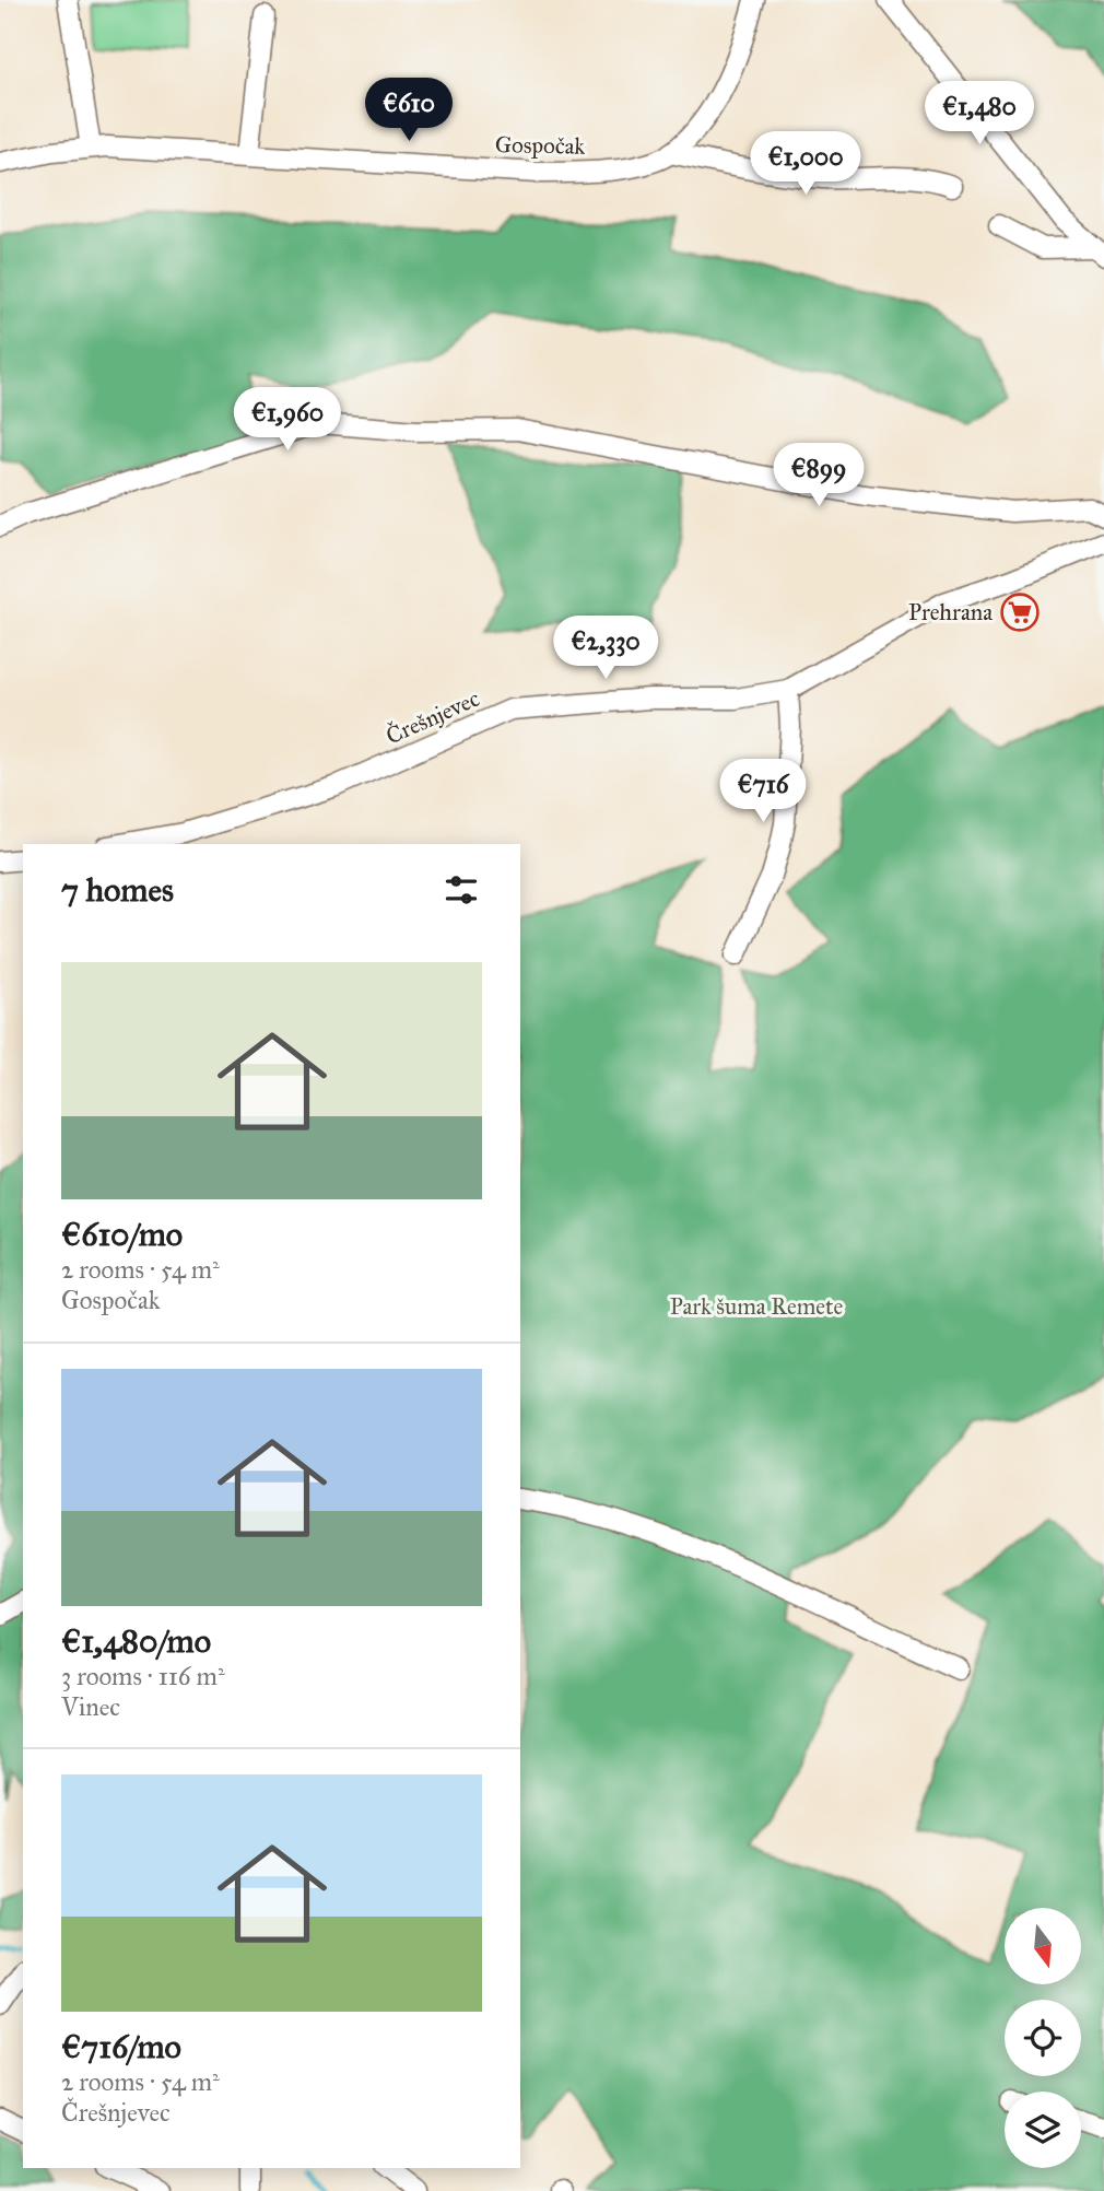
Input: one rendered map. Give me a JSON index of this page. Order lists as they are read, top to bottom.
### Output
{
  "streets": {
    "street": ["Gospočak", "Črešnjevec"]
  },
  "parks": ["Park šuma Remete"],
  "places": {
    "supermarket": ["Prehrana"]
  },
  "north": "bottom",
  "page": {
    "price": [
      "€610",
      "€1,480",
      "€1,000",
      "€1,960",
      "€899",
      "€2,330",
      "€716"
    ],
    "heading": "7 homes",
    "list": [
      {
        "name": "€610/mo",
        "note": "2 rooms · 54 m² · Gospočak"
      },
      {
        "name": "€1,480/mo",
        "note": "3 rooms · 116 m² · Vinec"
      },
      {
        "name": "€716/mo",
        "note": "2 rooms · 54 m² · Črešnjevec"
      }
    ]
  }
}
